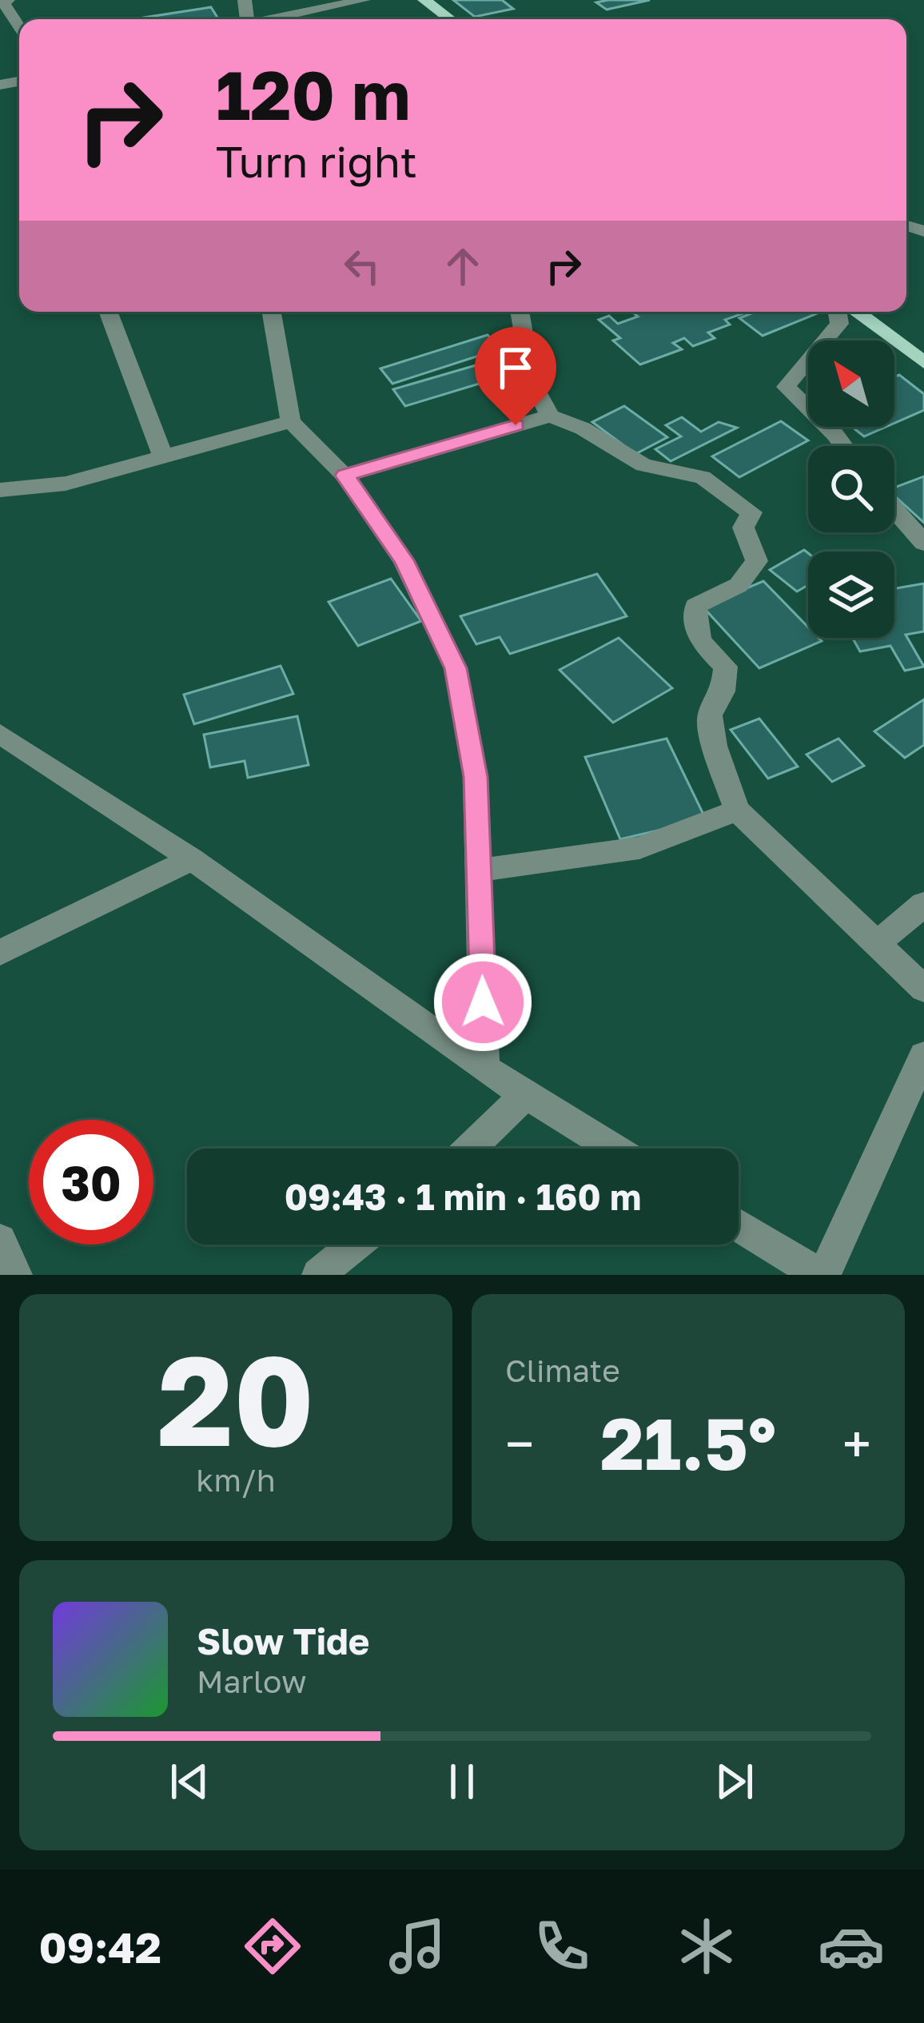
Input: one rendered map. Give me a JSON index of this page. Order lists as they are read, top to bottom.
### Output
{
  "north": "top left",
  "page": {
    "turn": ["120 m", "Turn right"],
    "limit": "30",
    "trip": "09:43 · 1 min · 160 m",
    "tile": [
      ["20", "km/h"],
      "Climate"
    ],
    "heat": ["−", "21.5°", "+"],
    "song": ["Slow Tide", "Marlow"],
    "tabs": "09:42"
  }
}
